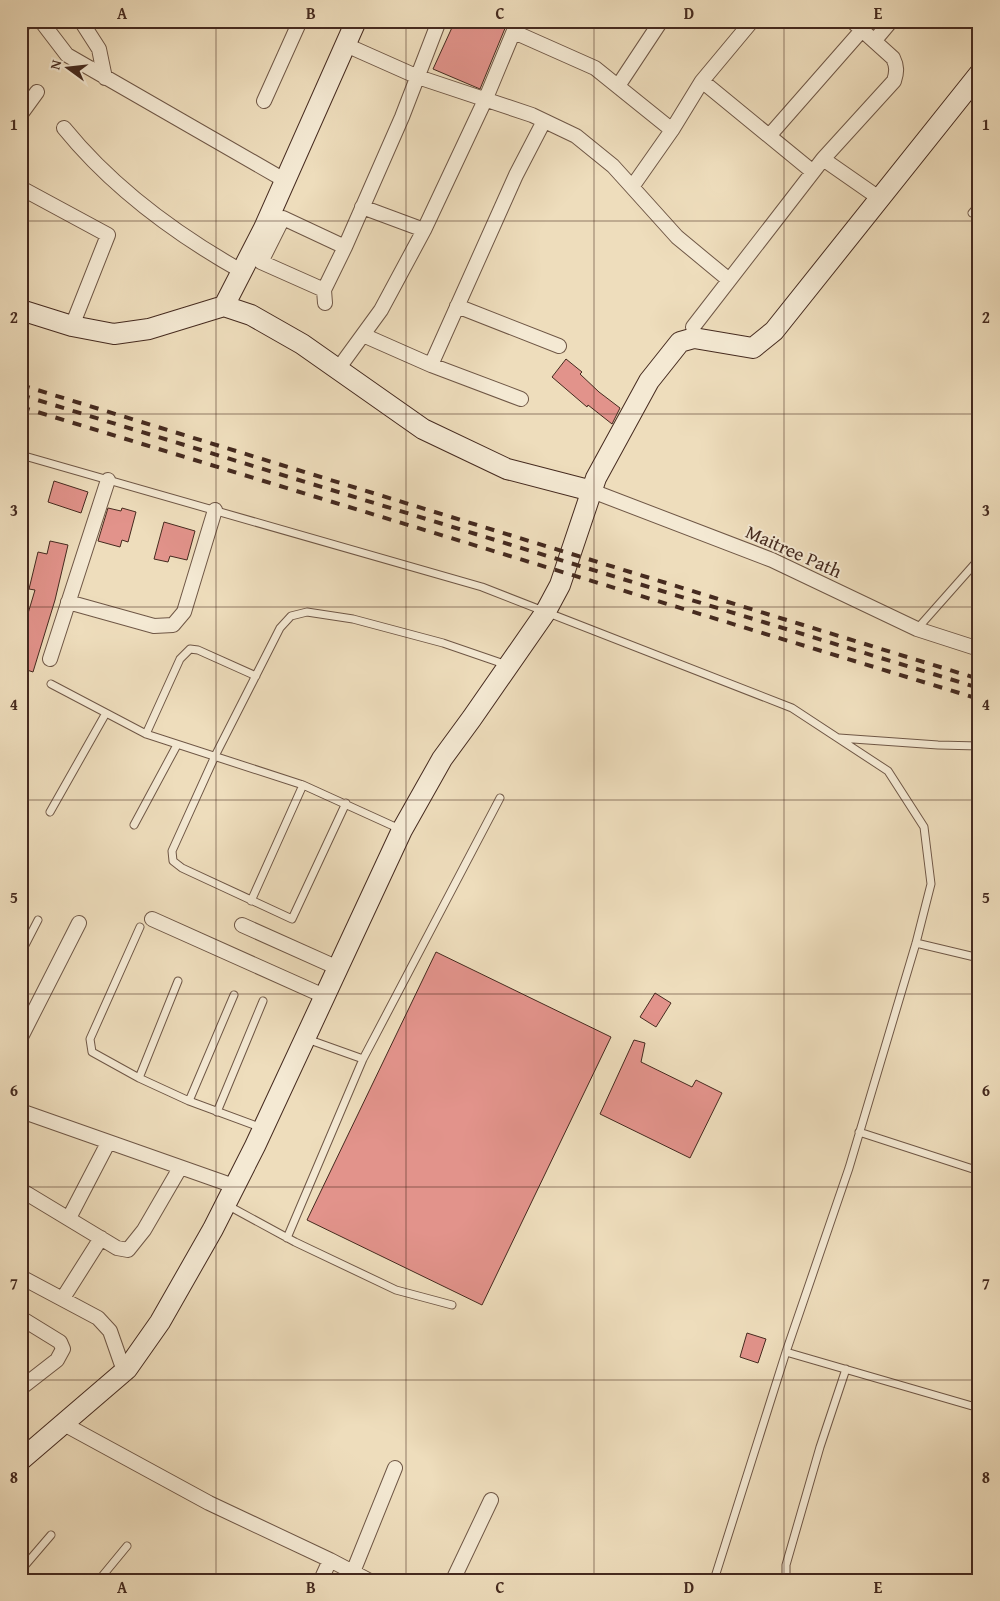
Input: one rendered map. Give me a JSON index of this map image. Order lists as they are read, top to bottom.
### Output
{
  "streets": {
    "street": ["Maitree Path"]
  },
  "north": "left",
  "grid": {
    "columns": [
      "A",
      "B",
      "C",
      "D",
      "E"
    ],
    "rows": [
      "1",
      "2",
      "3",
      "4",
      "5",
      "6",
      "7",
      "8"
    ]
  }
}
